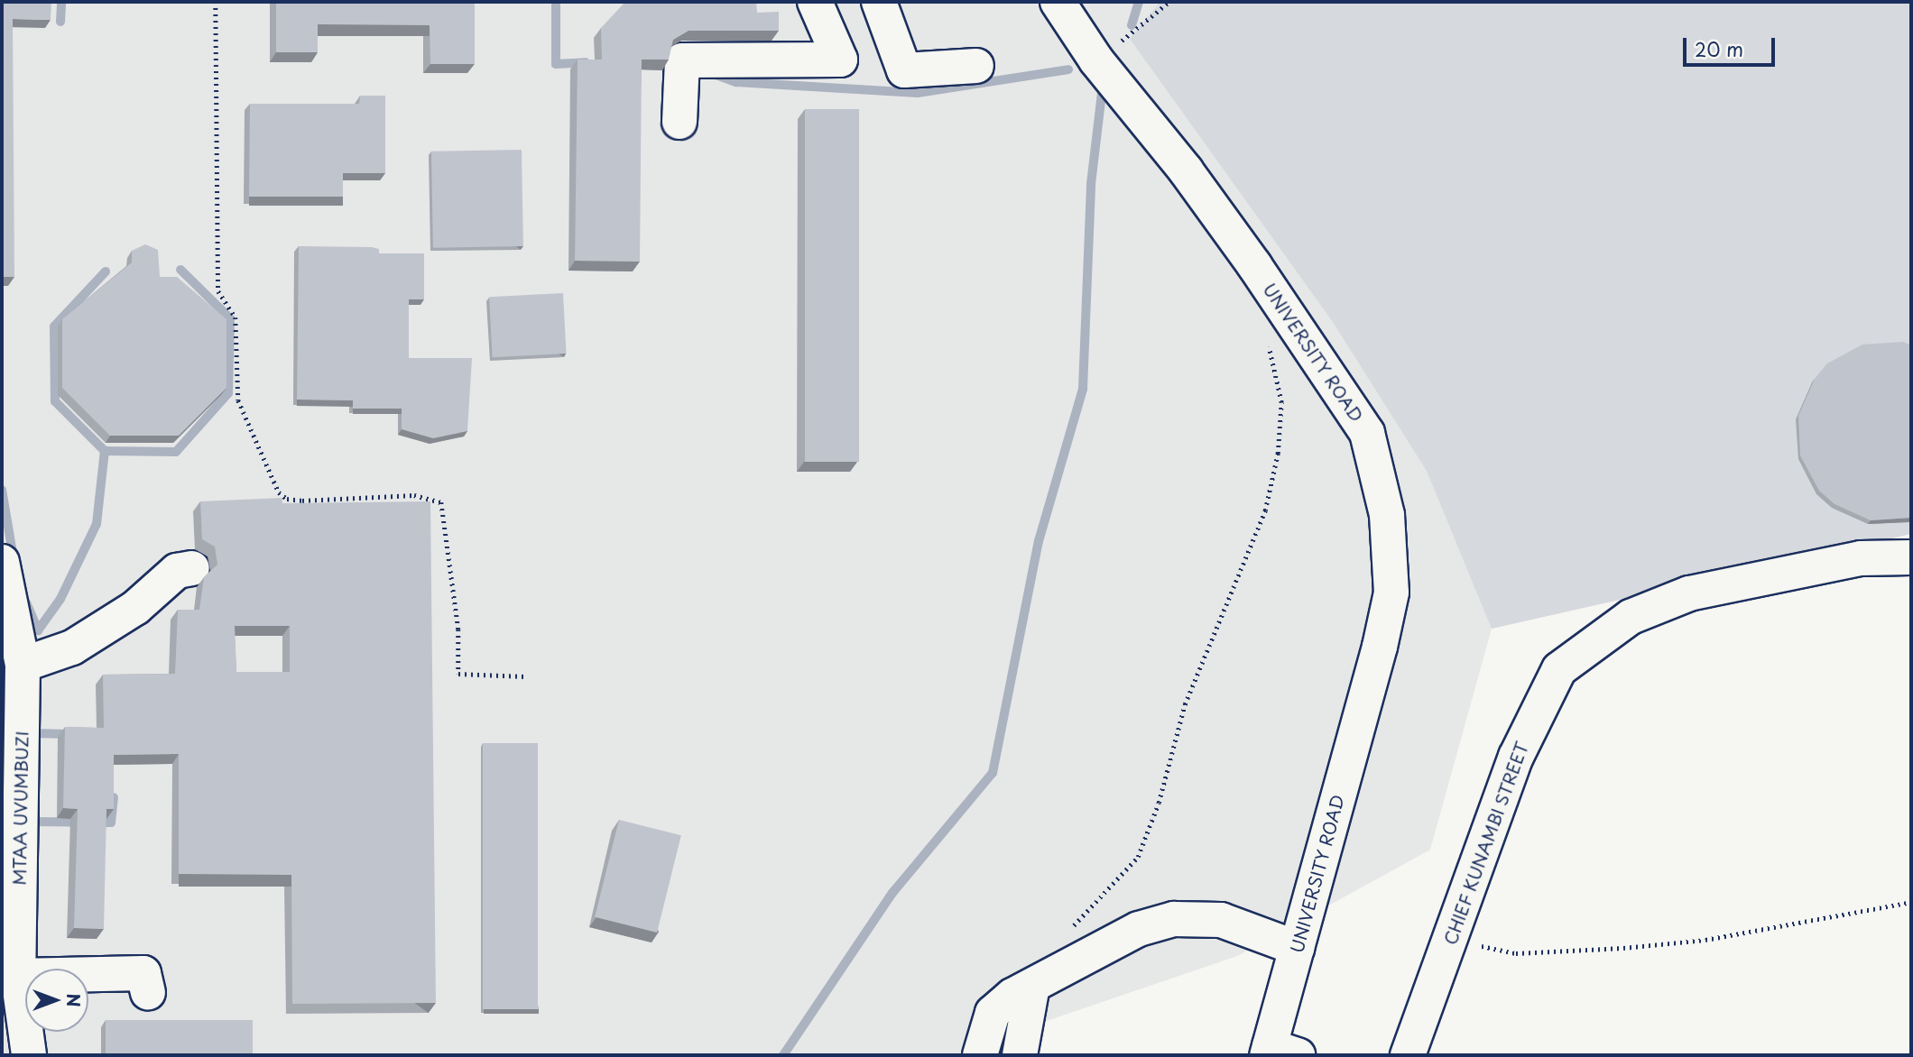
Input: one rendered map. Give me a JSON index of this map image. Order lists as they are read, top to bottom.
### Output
{
  "streets": {
    "street": ["UNIVERSITY ROAD", "MTAA UVUMBUZI", "CHIEF KUNAMBI STREET"]
  },
  "scale_bar": "20 m",
  "north": "right"
}
